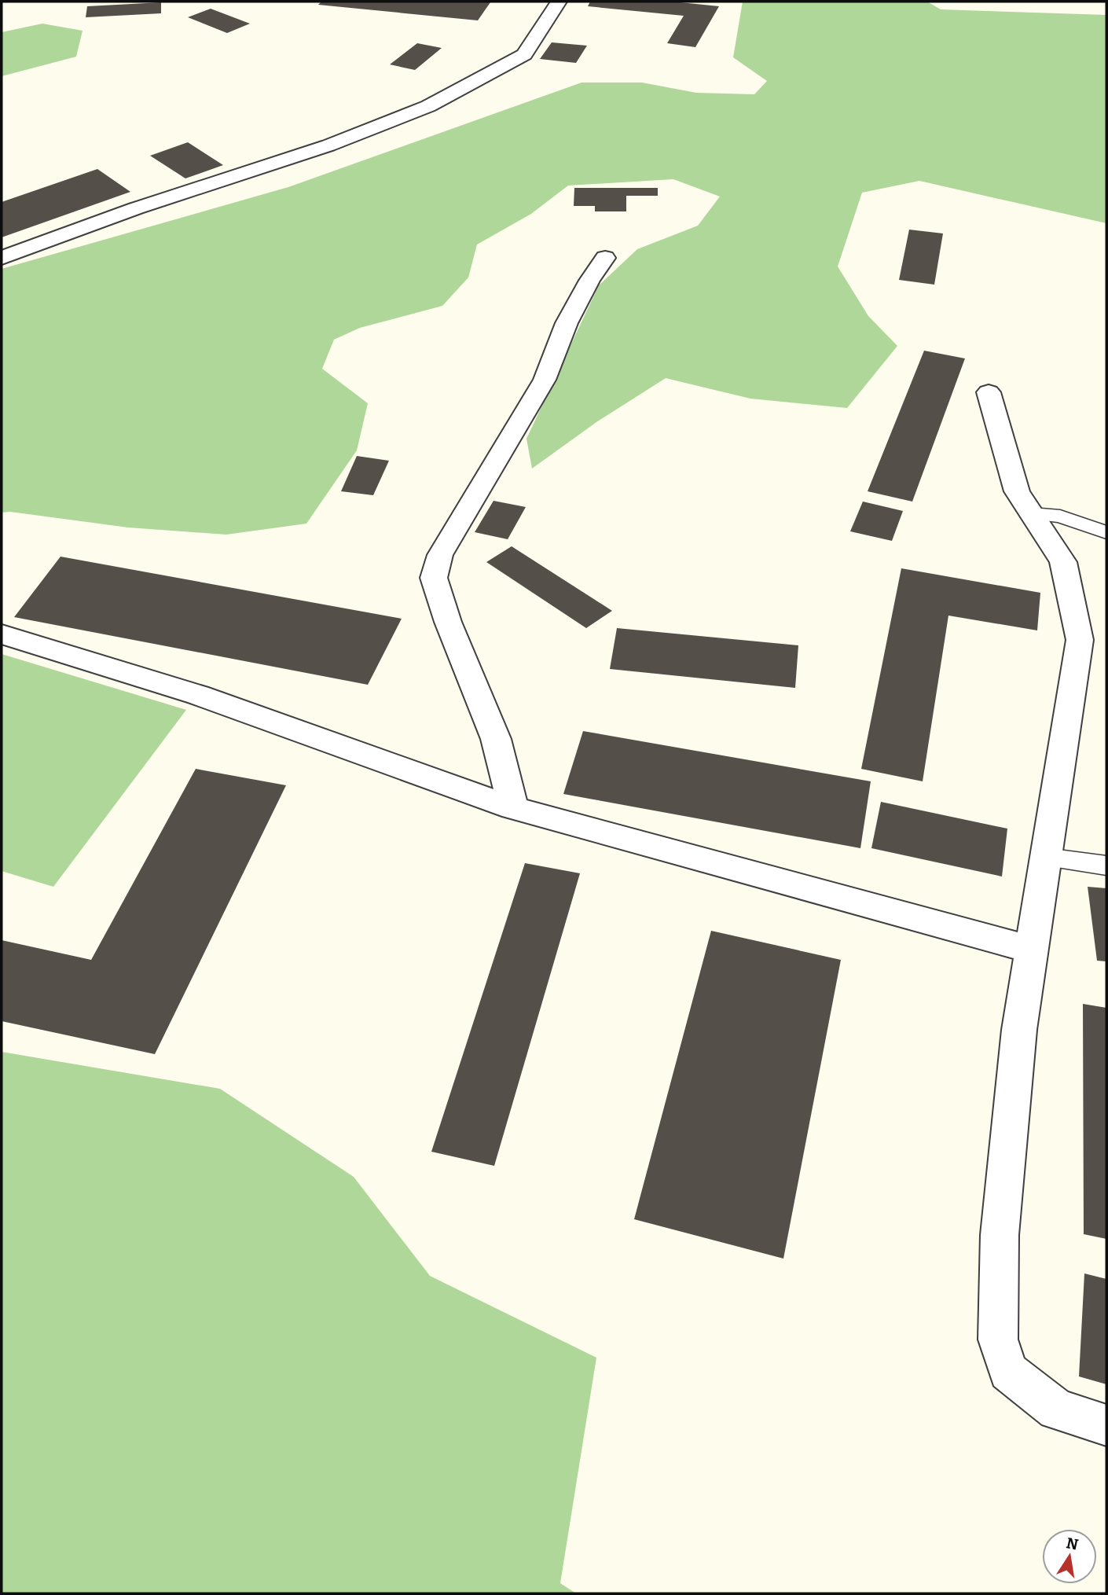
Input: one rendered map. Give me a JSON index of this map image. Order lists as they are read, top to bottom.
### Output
{
  "north": "top"
}
